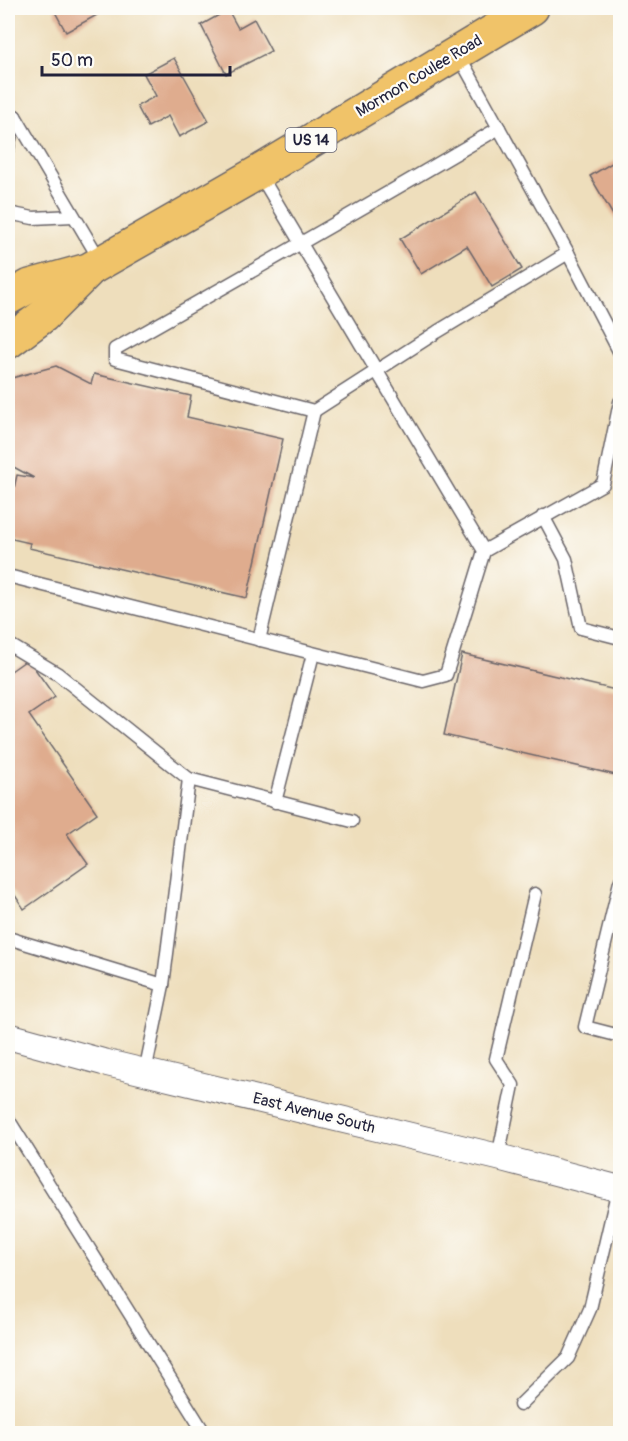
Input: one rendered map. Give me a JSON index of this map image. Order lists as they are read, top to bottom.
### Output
{
  "streets": {
    "highway": ["Mormon Coulee Road", "US 14"],
    "street": ["East Avenue South"]
  },
  "scale_bar": "50 m"
}
